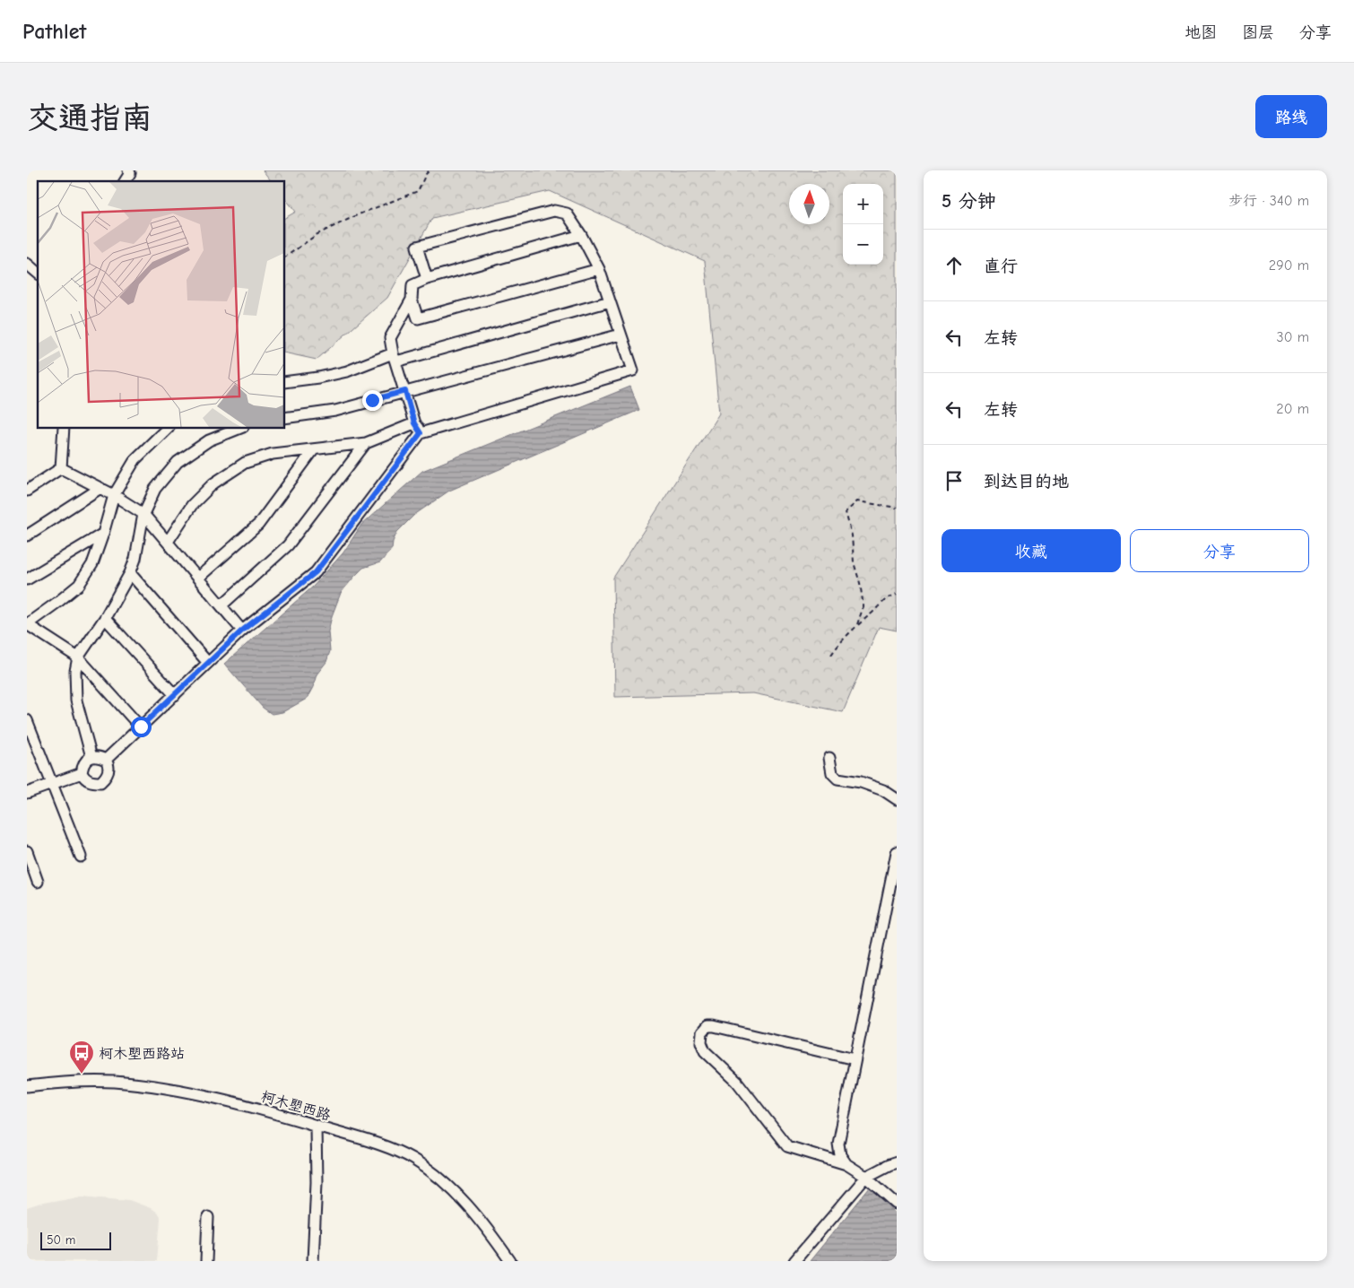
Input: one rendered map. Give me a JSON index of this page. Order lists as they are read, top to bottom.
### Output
{
  "streets": {
    "street": ["柯木塱西路"]
  },
  "places": {
    "bus stop": ["柯木塱西路站"]
  },
  "scale_bar": "50 m",
  "north": "top",
  "page": {
    "header": "Pathlet",
    "nav": ["地图", "图层", "分享"],
    "buttons": [
      "路线",
      ["收藏", "分享"]
    ],
    "title": "交通指南",
    "heading": ["5 分钟", "步行 · 340 m"],
    "map_buttons": ["+", "−"],
    "list": [
      ["直行", "290 m"],
      ["左转", "30 m"],
      ["左转", "20 m"],
      "到达目的地"
    ],
    "scale": "50 m"
  }
}
